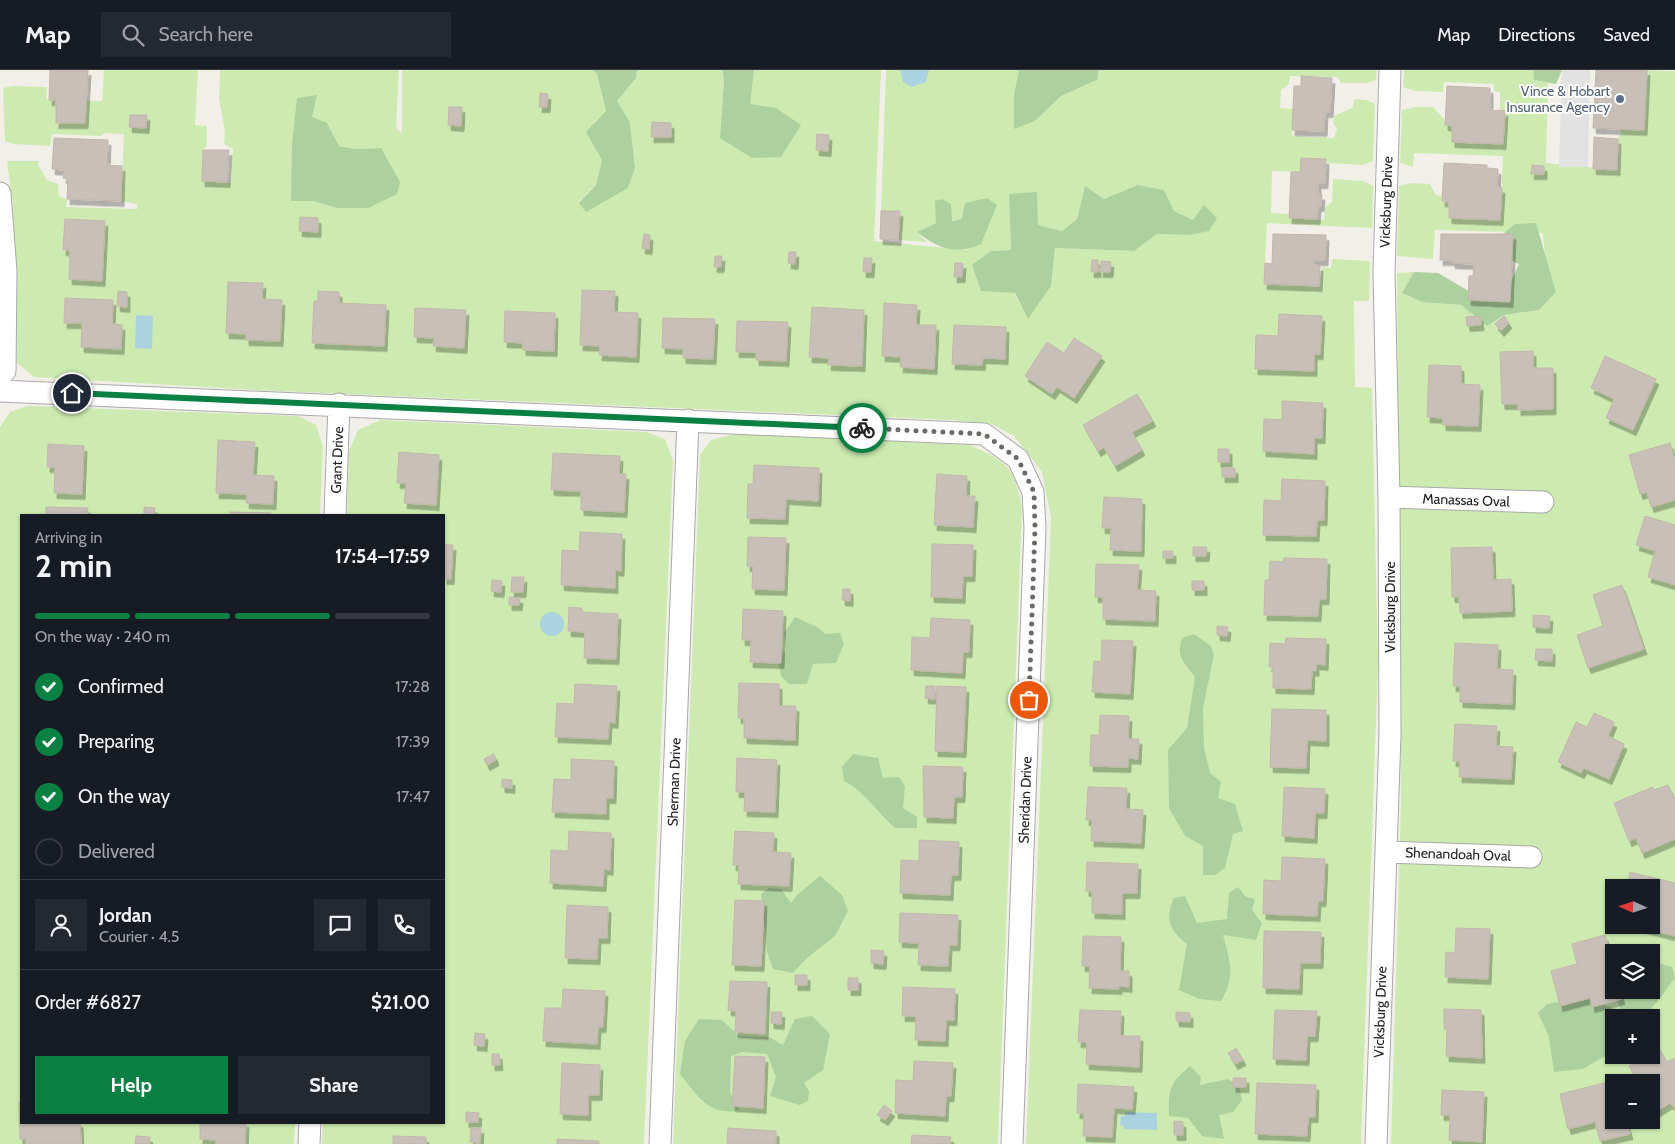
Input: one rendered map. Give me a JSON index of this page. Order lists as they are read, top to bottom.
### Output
{
  "streets": {
    "street": [
      "Vicksburg Drive",
      "Grant Drive",
      "Manassas Oval",
      "Sherman Drive",
      "Sheridan Drive",
      "Shenandoah Oval"
    ]
  },
  "crossings": [
    ["Vicksburg Drive", "Manassas Oval"],
    ["Vicksburg Drive", "Shenandoah Oval"],
    ["Sherman Drive", "Sheridan Drive"]
  ],
  "places": ["Vince & Hobart Insurance Agency"],
  "north": "left",
  "page": {
    "header": "Map",
    "search": "Search here",
    "nav": ["Map", "Directions", "Saved"],
    "heading": ["2 min", "Arriving in", "17:54–17:59"],
    "panel": [
      "Jordan",
      "Courier · 4.5",
      "Order #6827",
      "$21.00"
    ],
    "bar": "On the way · 240 m",
    "list": [
      ["Confirmed", "17:28"],
      ["Preparing", "17:39"],
      ["On the way", "17:47"],
      "Delivered"
    ],
    "map_buttons": ["+", "−"],
    "buttons": ["Help", "Share"]
  }
}
